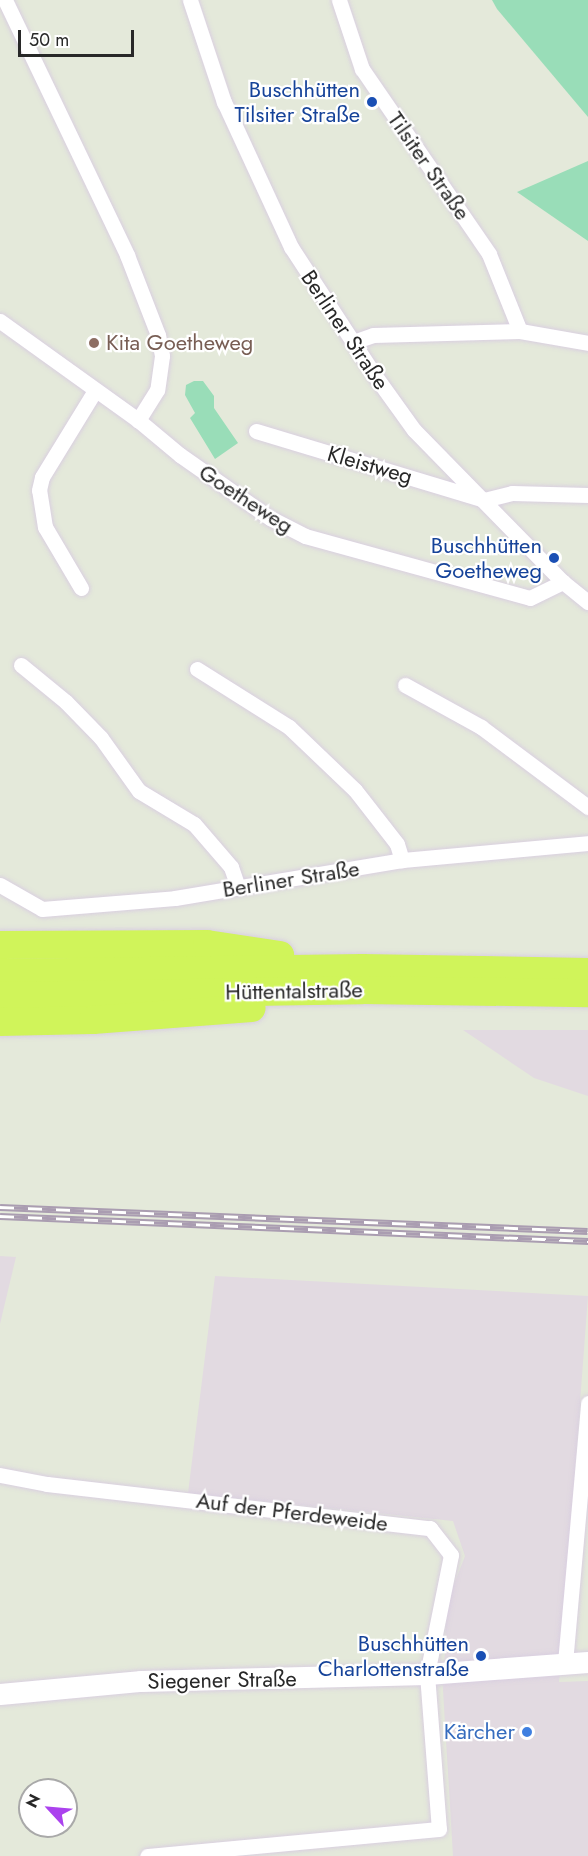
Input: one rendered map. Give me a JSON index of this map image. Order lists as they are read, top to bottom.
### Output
{
  "streets": {
    "highway": ["Hüttentalstraße"],
    "main road": ["Siegener Straße"],
    "street": [
      "Tilsiter Straße",
      "Berliner Straße",
      "Kleistweg",
      "Goetheweg",
      "Auf der Pferdeweide"
    ]
  },
  "crossings": [
    ["Berliner Straße", "Kleistweg"],
    ["Berliner Straße", "Goetheweg"],
    ["Auf der Pferdeweide", "Siegener Straße"]
  ],
  "places": [
    "Buschhütten Tilsiter Straße",
    "Kita Goetheweg",
    "Buschhütten Goetheweg",
    "Buschhütten Charlottenstraße",
    "Kärcher"
  ],
  "scale_bar": "50 m",
  "north": "top left"
}
